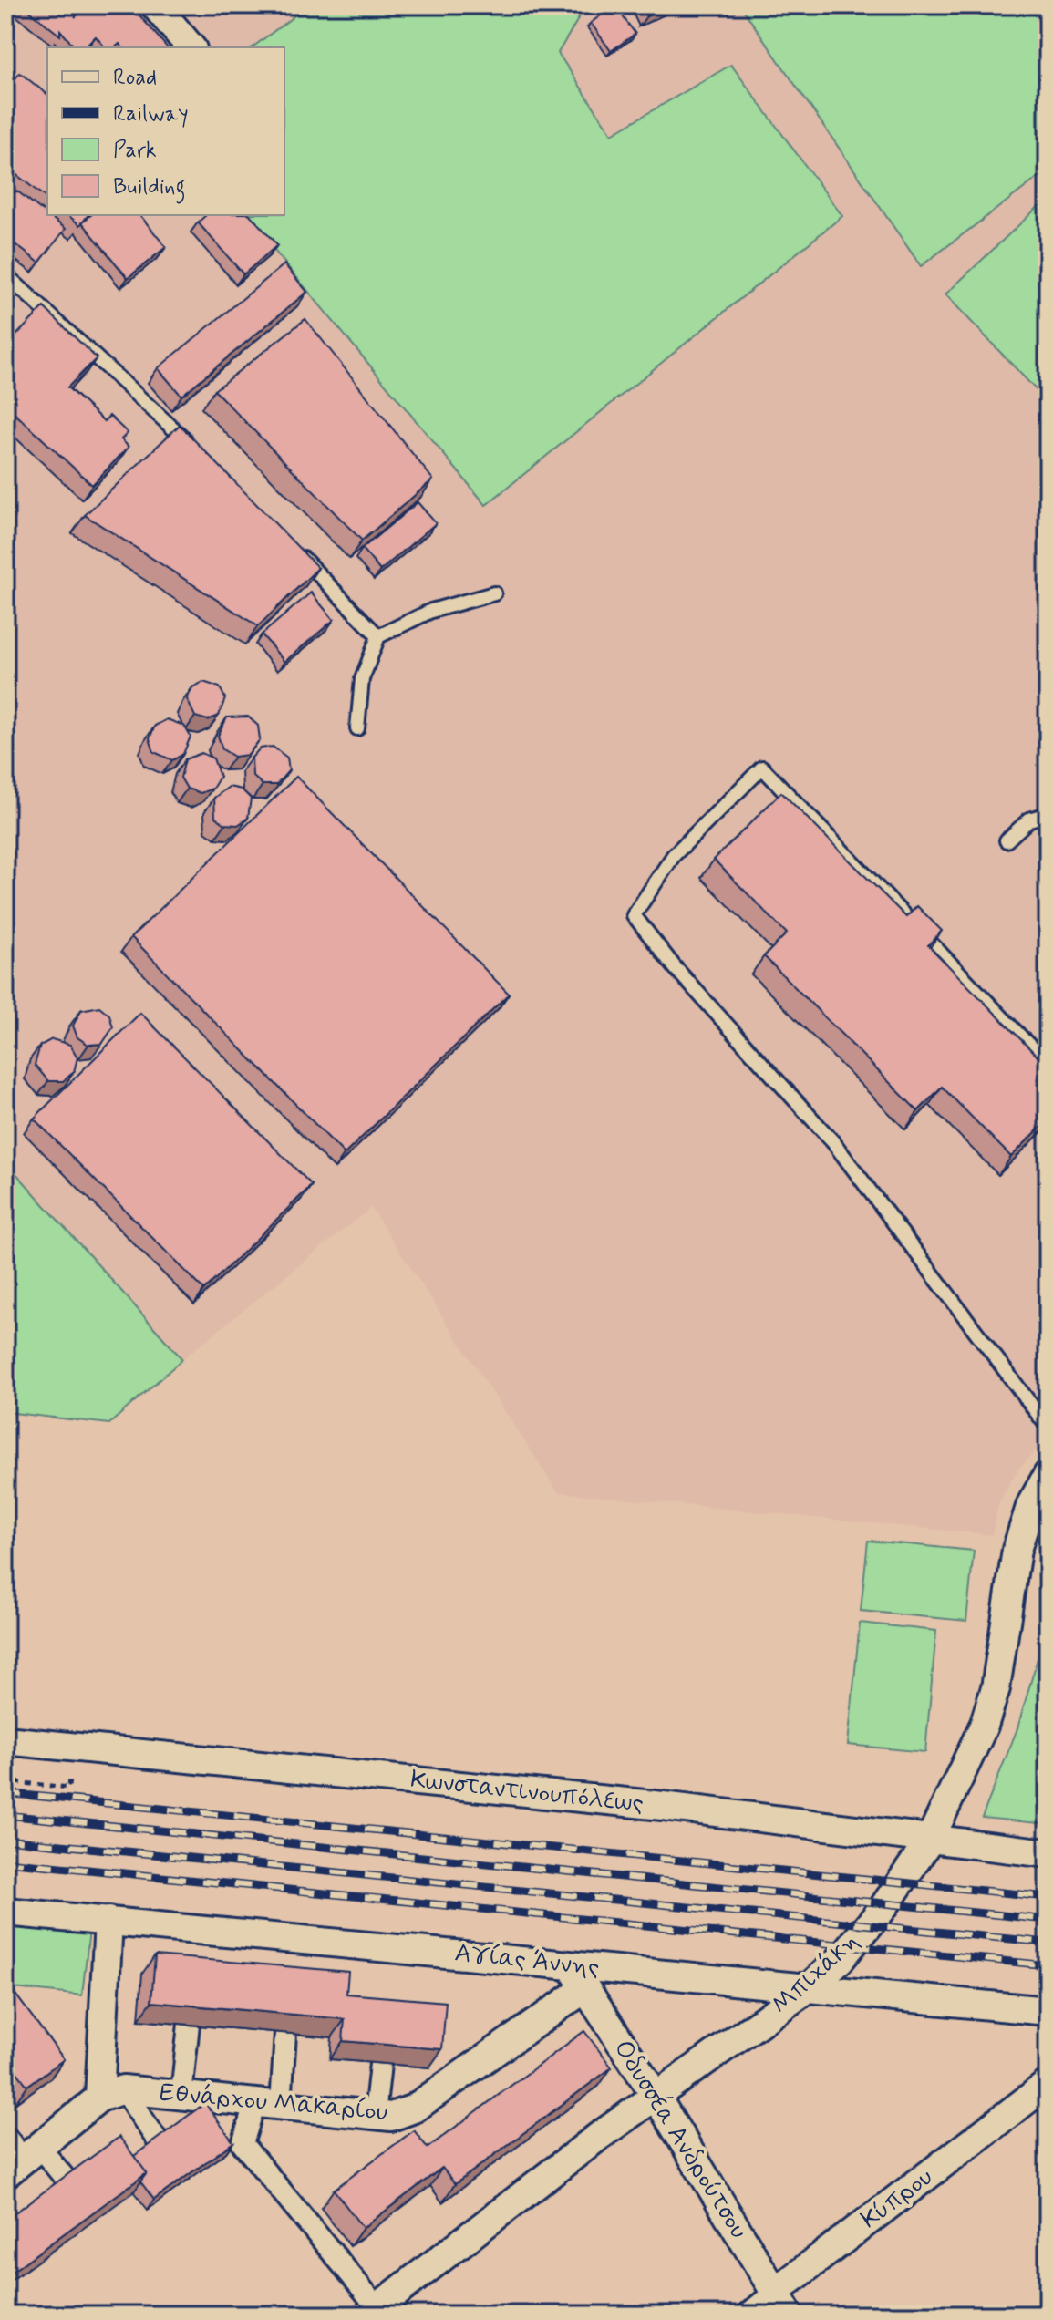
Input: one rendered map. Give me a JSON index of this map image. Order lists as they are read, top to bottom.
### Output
{
  "streets": {
    "street": [
      "Κωνσταντινουπόλεως",
      "Αγίας Άννης",
      "Μπιχάκη",
      "Εθνάρχου Μακαρίου",
      "Οδυσσέα Ανδρούτσου",
      "Κύπρου"
    ]
  },
  "crossings": [
    ["Κωνσταντινουπόλεως", "Μπιχάκη"],
    ["Αγίας Άννης", "Μπιχάκη"],
    ["Αγίας Άννης", "Οδυσσέα Ανδρούτσου"],
    ["Μπιχάκη", "Οδυσσέα Ανδρούτσου"],
    ["Εθνάρχου Μακαρίου", "Οδυσσέα Ανδρούτσου"],
    ["Οδυσσέα Ανδρούτσου", "Κύπρου"]
  ],
  "legend": [
    "Road",
    "Railway",
    "Park",
    "Building"
  ]
}
